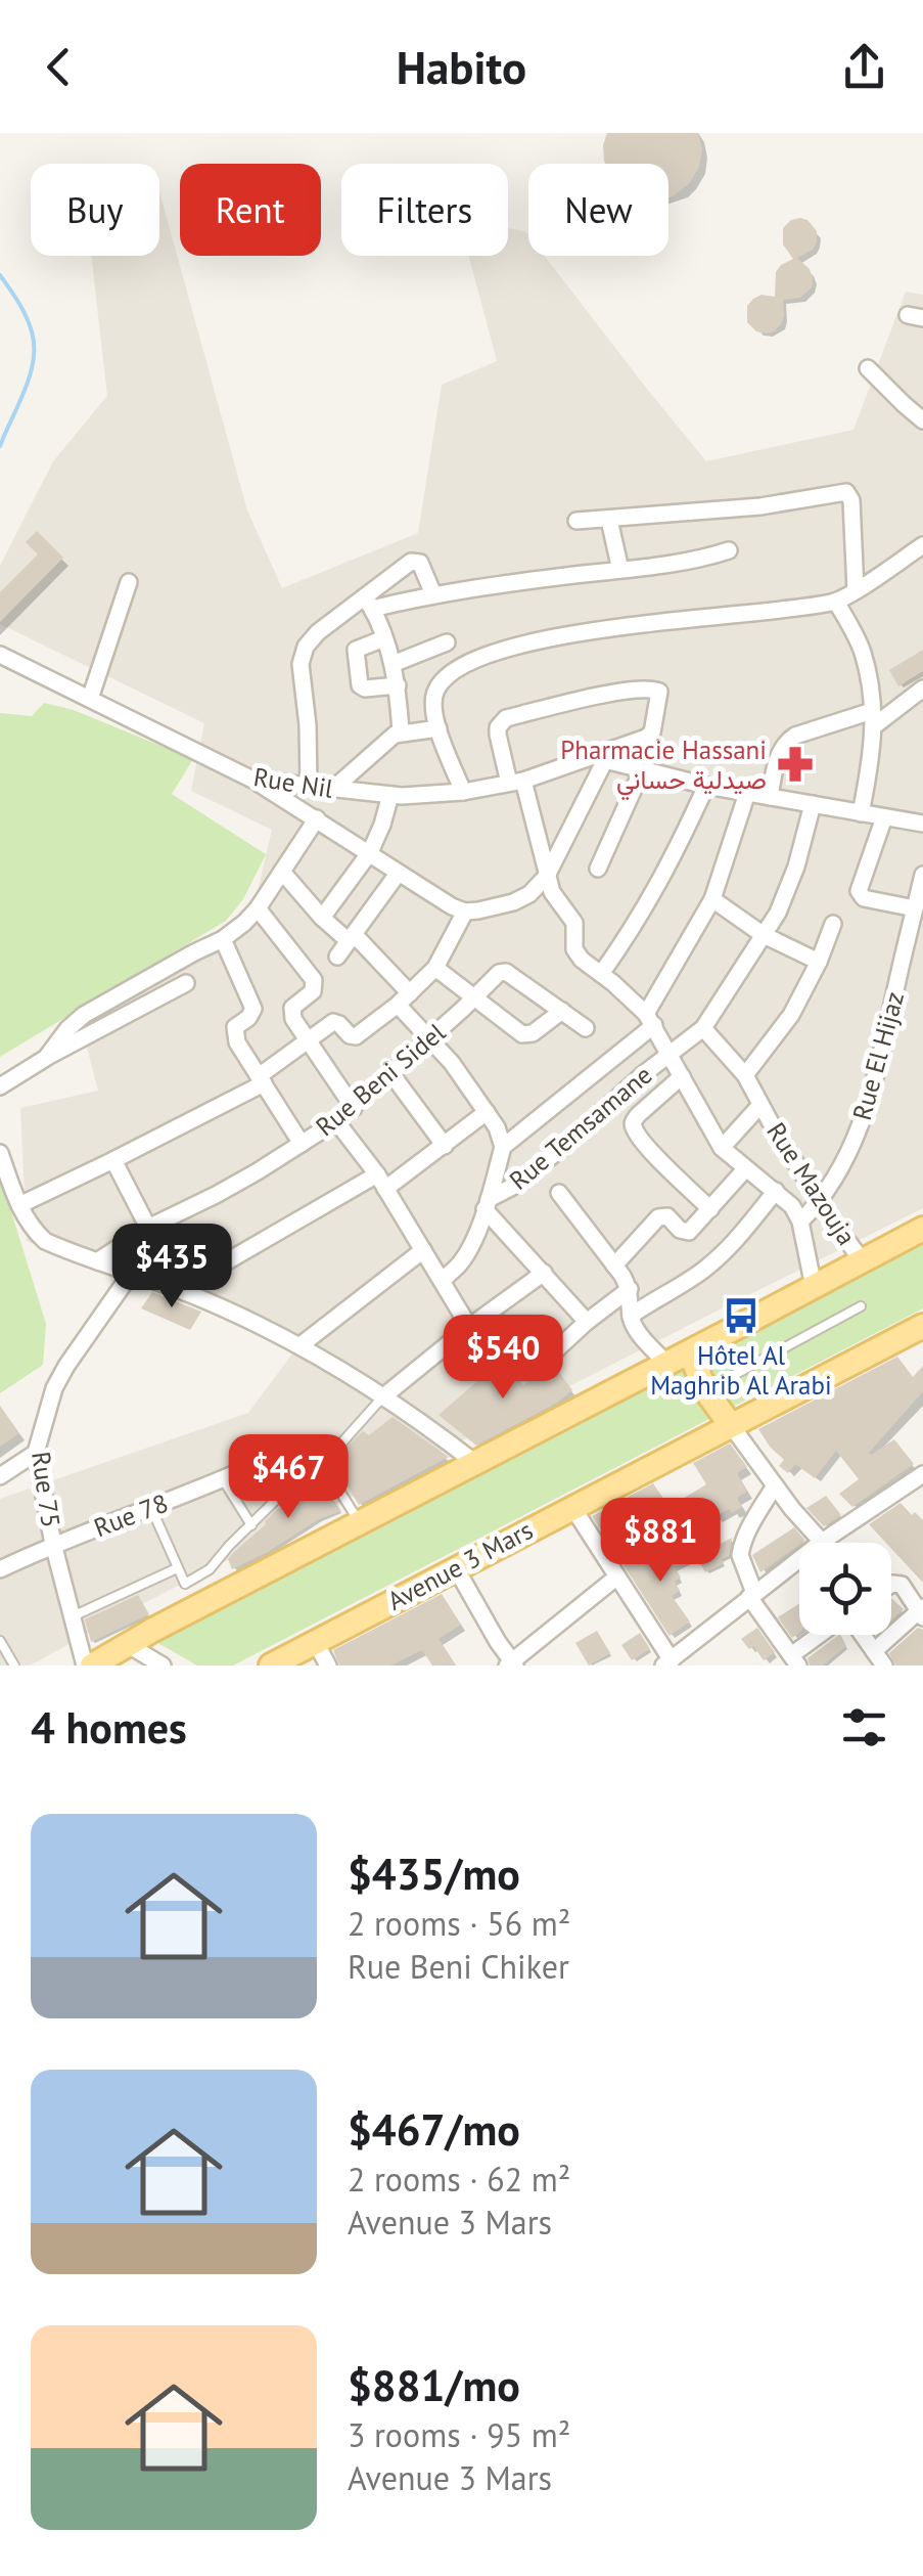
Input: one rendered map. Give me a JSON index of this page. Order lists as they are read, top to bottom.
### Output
{
  "streets": {
    "main road": ["Avenue 3 Mars"],
    "street": [
      "Rue Nil",
      "Rue El Hijaz",
      "Rue Beni Sidel",
      "Rue Temsamane",
      "Rue Mazouja",
      "Rue 75",
      "Rue 78"
    ]
  },
  "crossings": [
    ["Rue El Hijaz", "Rue Mazouja"],
    ["Rue Temsamane", "Rue Mazouja"],
    ["Rue 75", "Rue 78"]
  ],
  "places": {
    "pharmacy": ["Pharmacie Hassani صيدلية حساني"],
    "bus stop": ["Hôtel Al Maghrib Al Arabi"]
  },
  "page": {
    "header": "Habito",
    "chip": [
      "Buy",
      "Rent",
      "Filters",
      "New"
    ],
    "price": [
      "$435",
      "$540",
      "$467",
      "$881"
    ],
    "heading": "4 homes",
    "list": [
      {
        "name": "$435/mo",
        "note": "2 rooms · 56 m² · Rue Beni Chiker"
      },
      {
        "name": "$467/mo",
        "note": "2 rooms · 62 m² · Avenue 3 Mars"
      },
      {
        "name": "$881/mo",
        "note": "3 rooms · 95 m² · Avenue 3 Mars"
      }
    ]
  }
}
